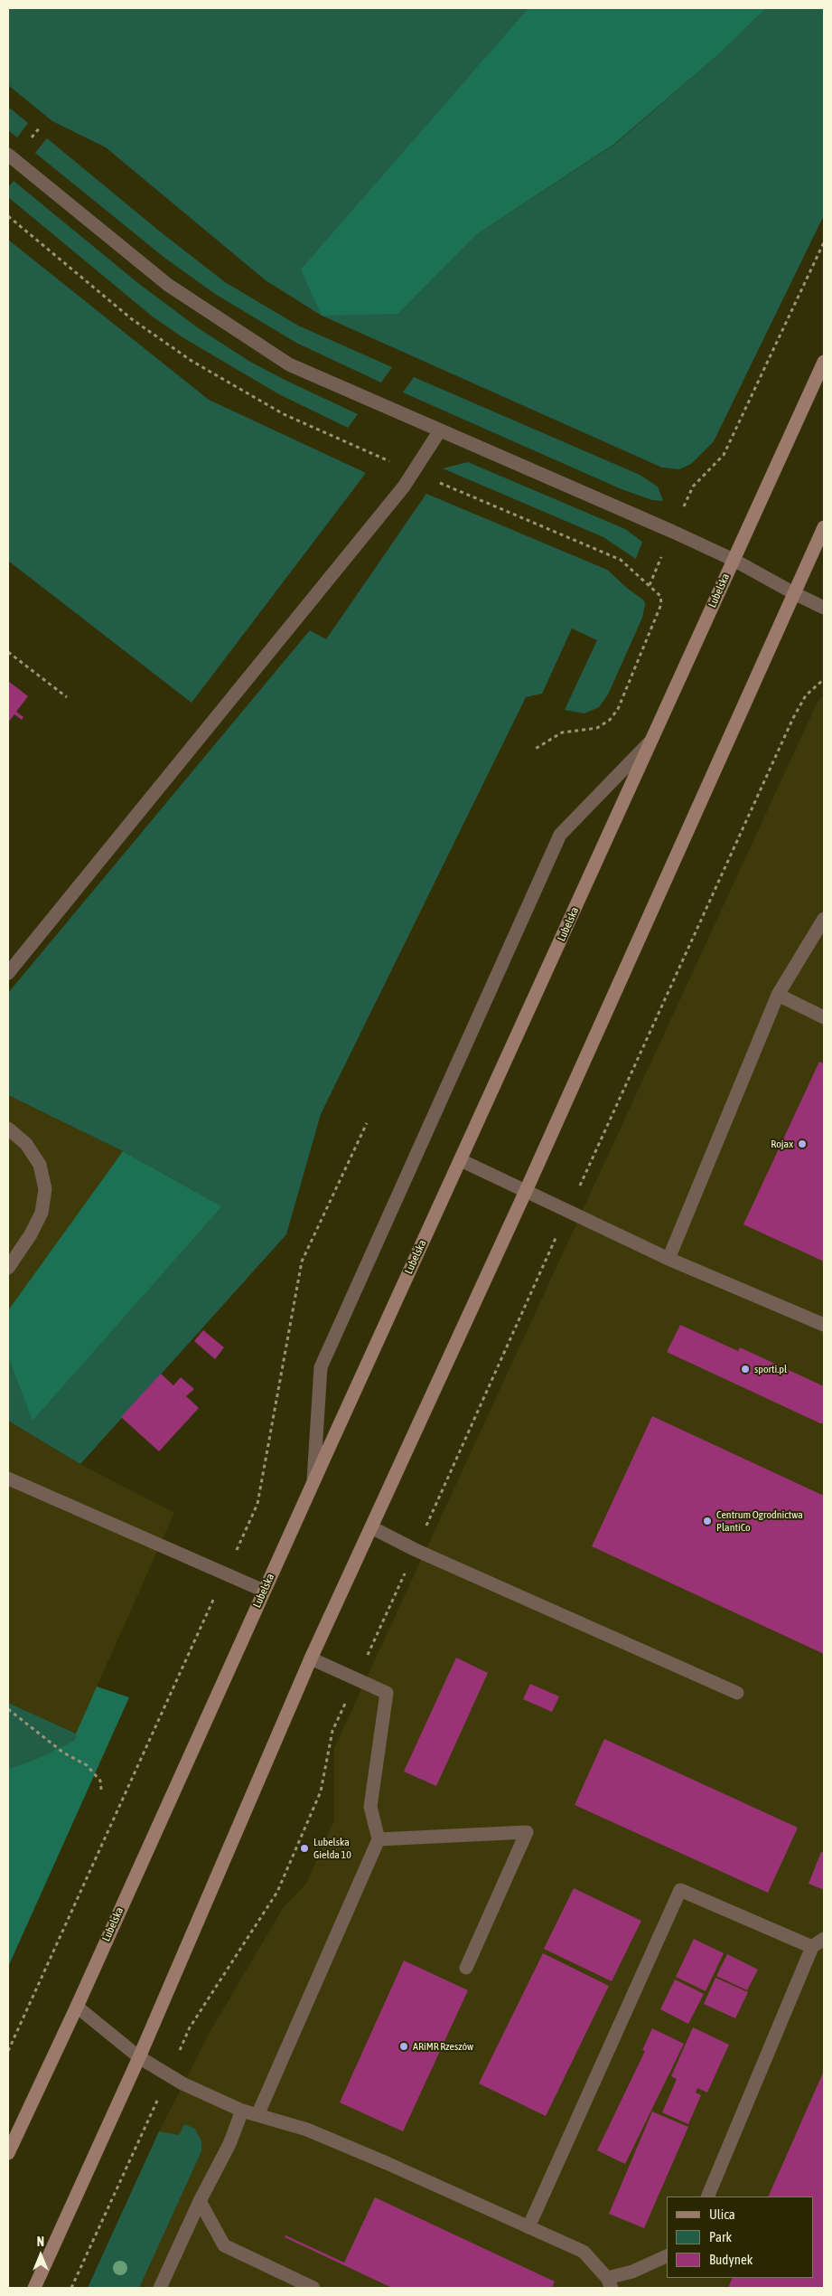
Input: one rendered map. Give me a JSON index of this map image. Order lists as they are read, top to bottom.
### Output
{
  "streets": {
    "main road": ["Lubelska"]
  },
  "places": [
    "Rojax",
    "sporti.pl",
    "Centrum Ogrodnictwa PlantiCo",
    "Lubelska Giełda 10",
    "ARiMR Rzeszów"
  ],
  "legend": ["Ulica", "Park", "Budynek"],
  "north": "top"
}
